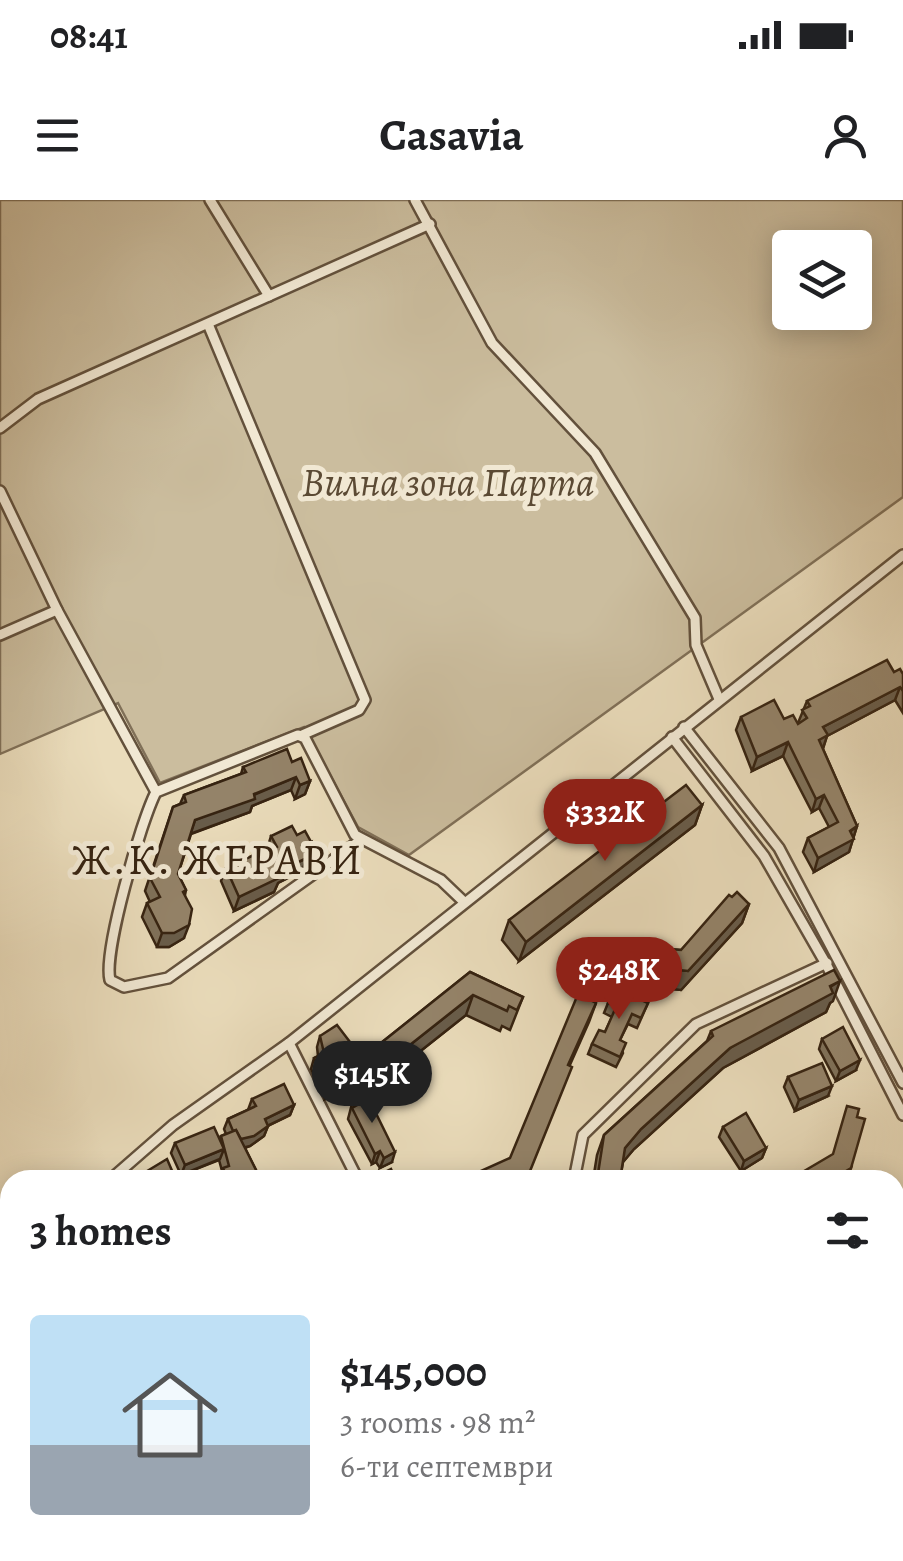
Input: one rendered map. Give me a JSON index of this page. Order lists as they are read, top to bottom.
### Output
{
  "districts": ["Ж.К. ЖЕРАВИ"],
  "parks": ["Вилна зона Парта"],
  "page": {
    "status": "08:41",
    "header": "Casavia",
    "price": ["$332K", "$248K", "$145K"],
    "heading": "3 homes",
    "list": [
      {
        "name": "$145,000",
        "note": "3 rooms · 98 m² · 6-ти септември"
      }
    ]
  }
}
